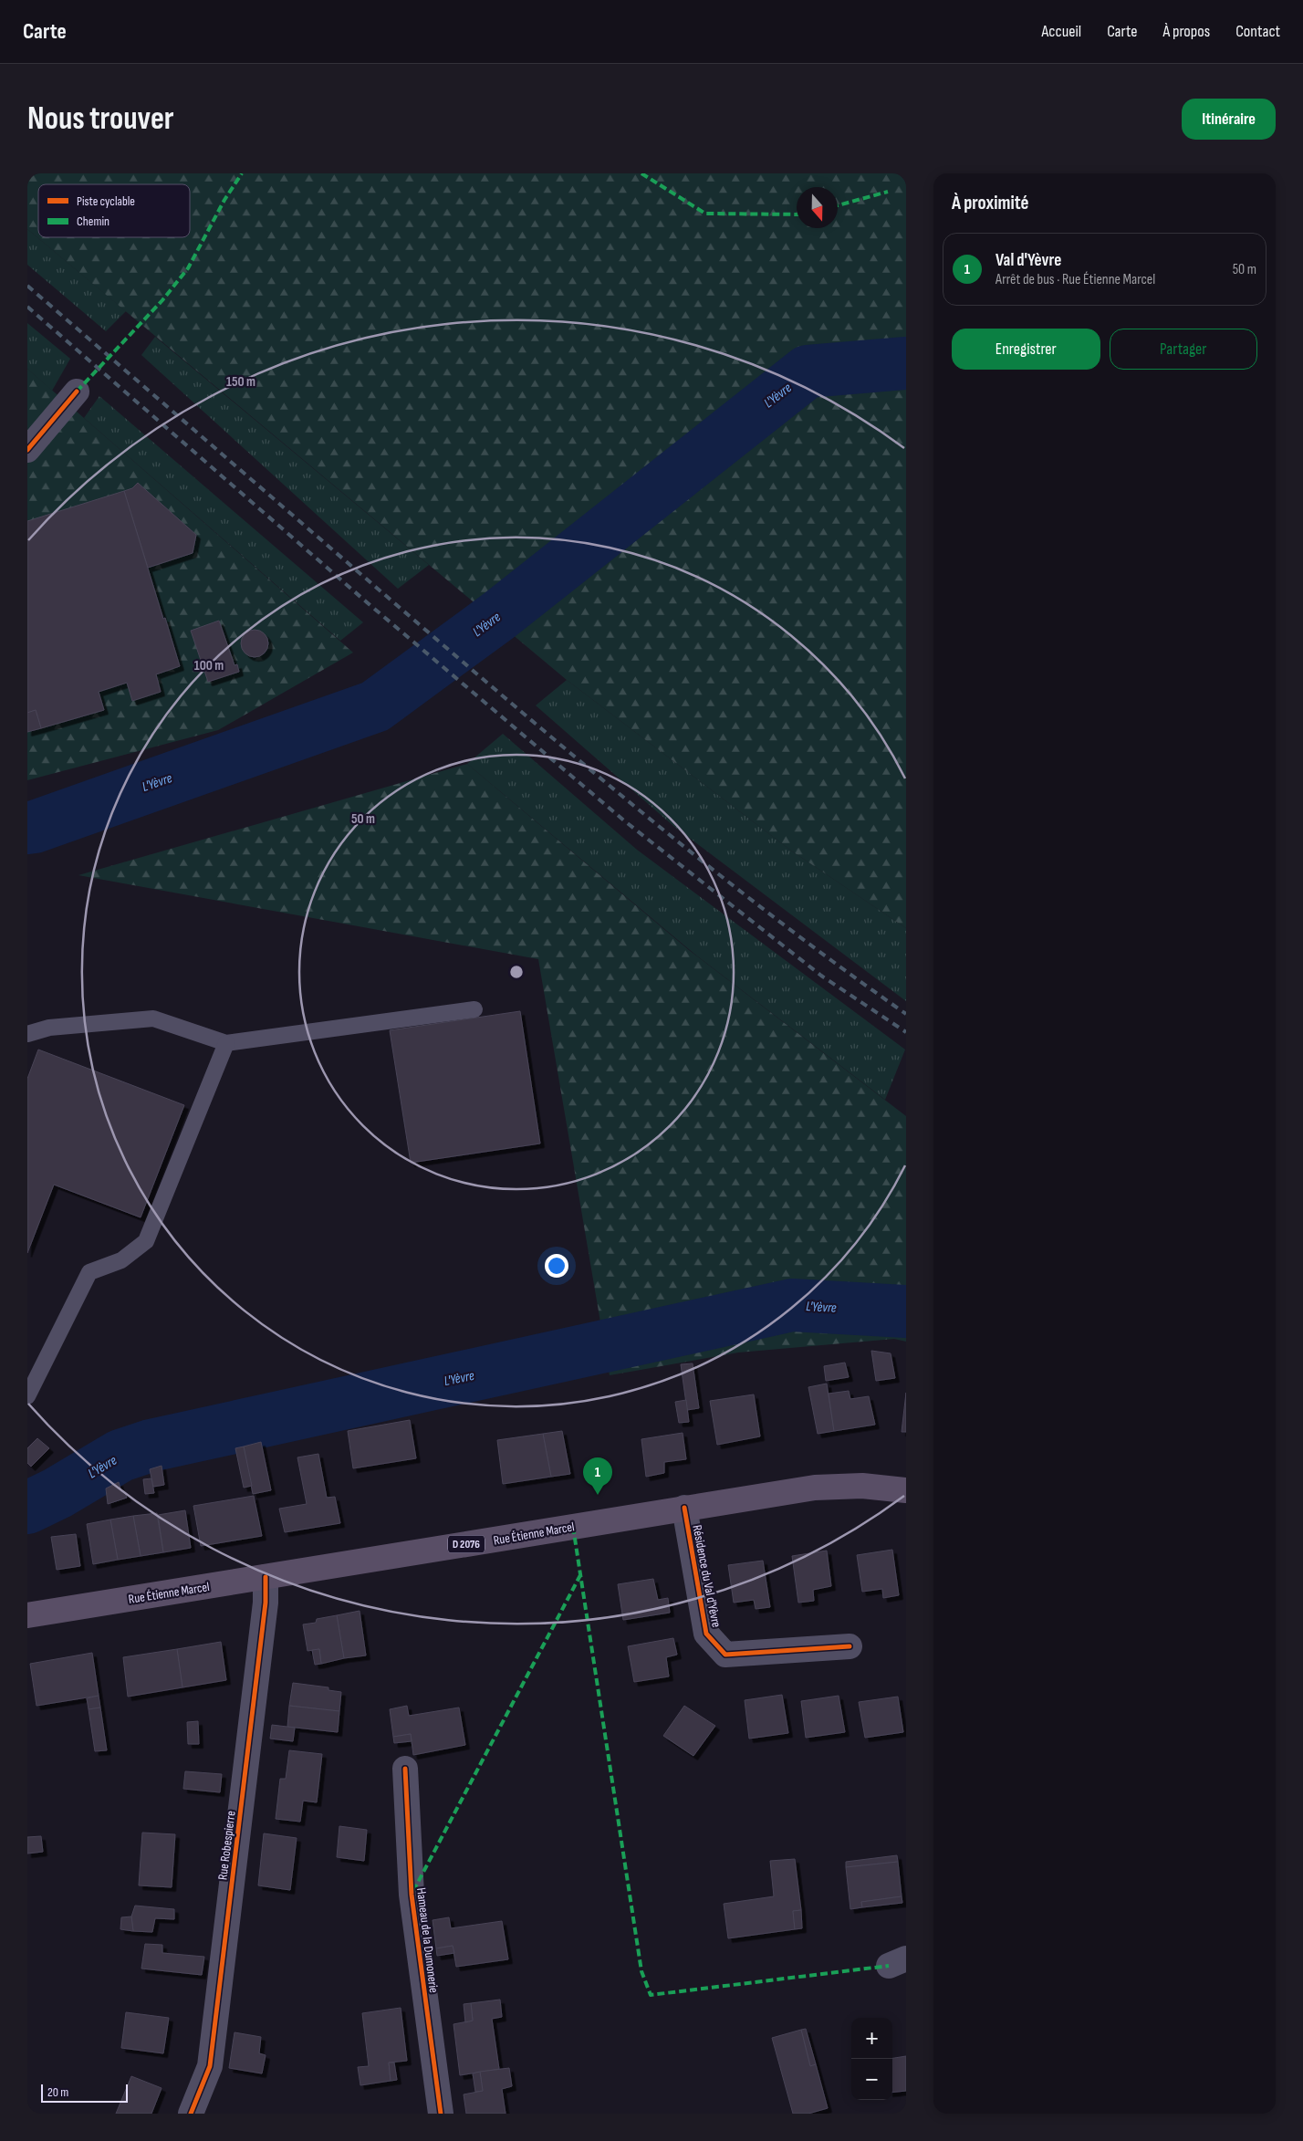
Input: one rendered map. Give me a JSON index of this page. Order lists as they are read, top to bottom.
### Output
{
  "streets": {
    "main road": ["Rue Étienne Marcel", "D 2076"],
    "street": ["Résidence du Val d'Yèvre", "Rue Robespierre", "Hameau de la Dumonerie"]
  },
  "crossings": [
    ["Rue Étienne Marcel", "Résidence du Val d'Yèvre"],
    ["Rue Étienne Marcel", "Rue Robespierre"]
  ],
  "water": ["L'Yèvre"],
  "legend": ["Piste cyclable", "Chemin"],
  "scale_bar": "20 m",
  "north": "bottom",
  "page": {
    "header": "Carte",
    "nav": [
      "Accueil",
      "Carte",
      "À propos",
      "Contact"
    ],
    "buttons": [
      "Itinéraire",
      ["Enregistrer", "Partager"]
    ],
    "title": "Nous trouver",
    "heading": "À proximité",
    "list": [
      {
        "mark": "1",
        "name": "Val d'Yèvre",
        "note": "Arrêt de bus · Rue Étienne Marcel",
        "value": "50 m"
      }
    ],
    "pins": "1",
    "map_buttons": ["+", "−"],
    "scale": "20 m"
  },
  "rings": ["150 m", "100 m", "50 m"]
}
